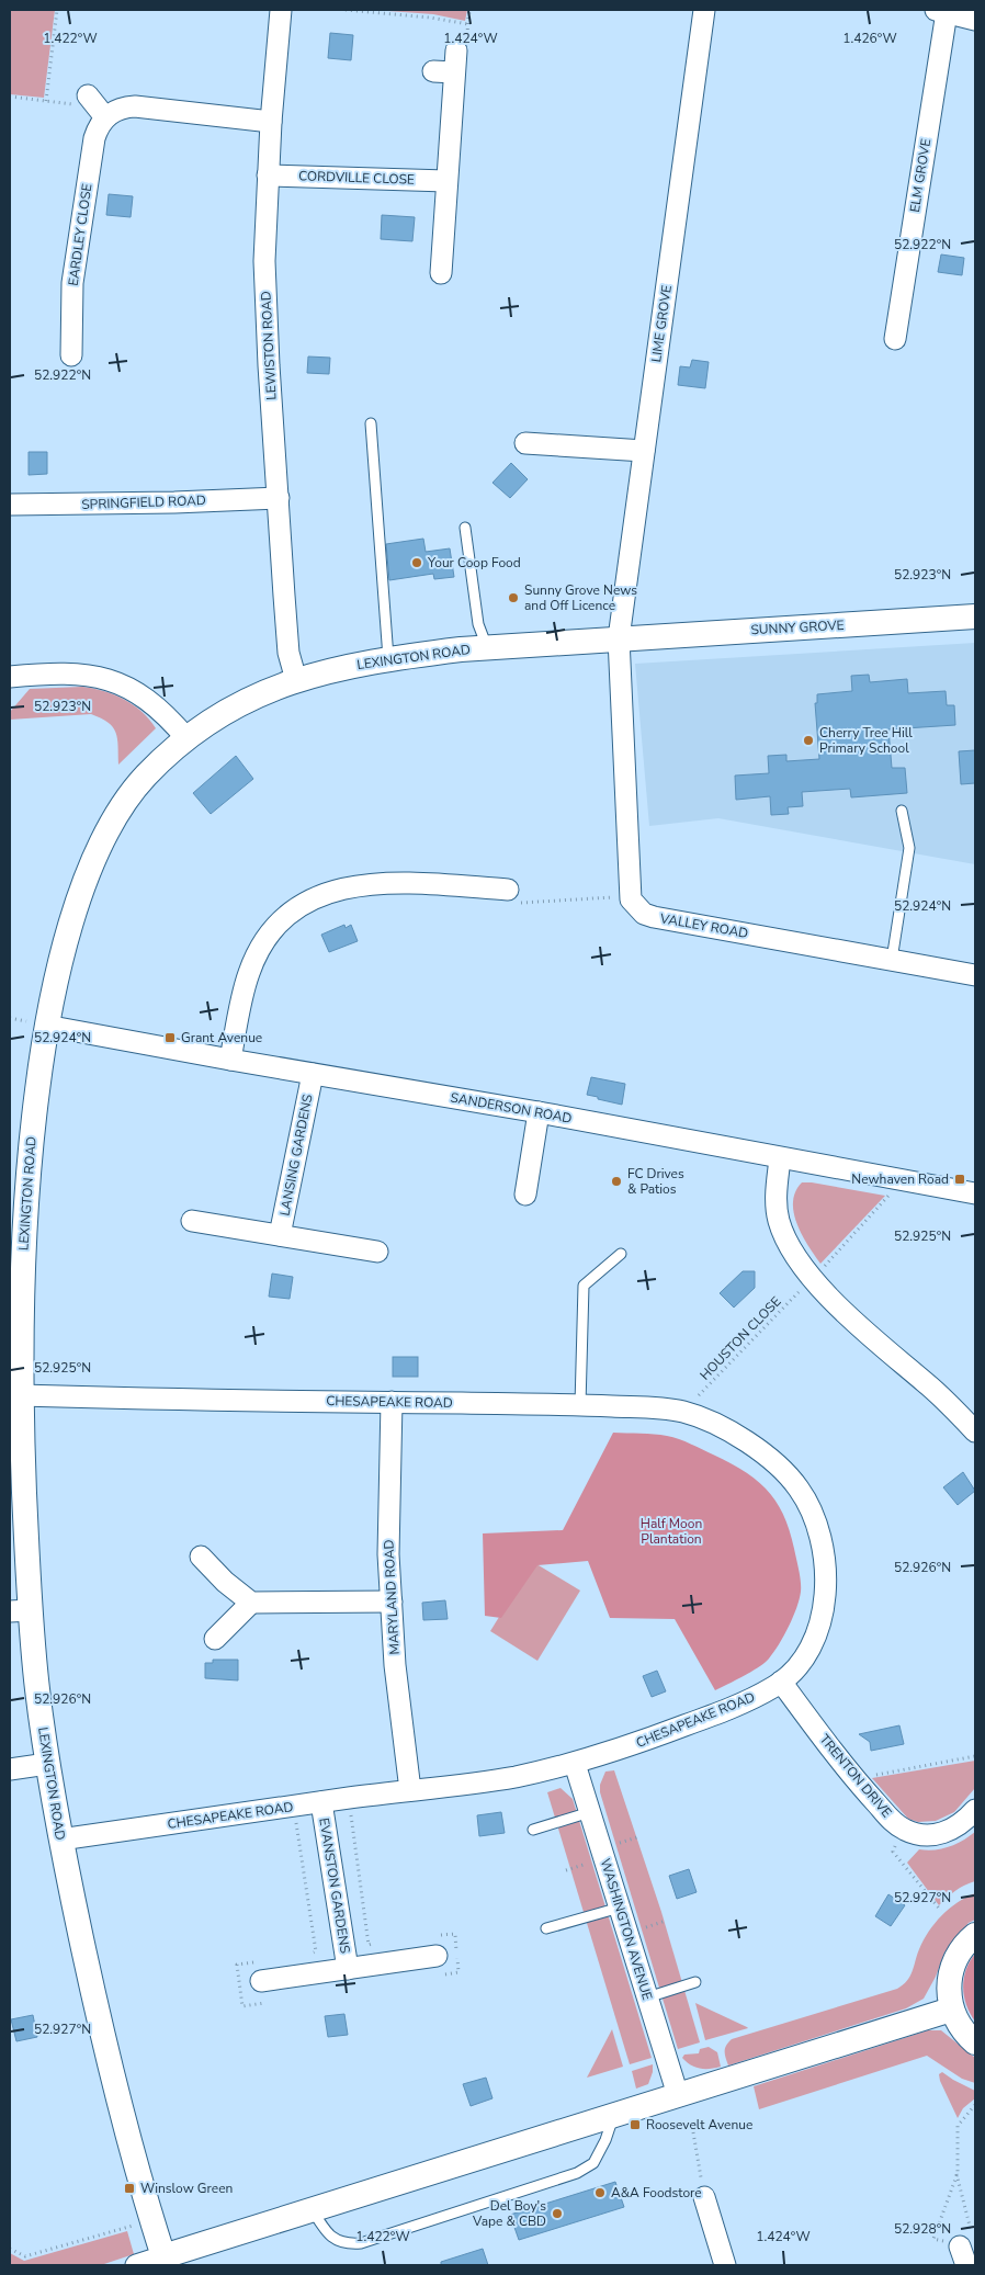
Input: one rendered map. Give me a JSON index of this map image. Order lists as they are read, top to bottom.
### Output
{
  "streets": {
    "street": [
      "ELM GROVE",
      "CORDVILLE CLOSE",
      "EARDLEY CLOSE",
      "LIME GROVE",
      "LEWISTON ROAD",
      "SPRINGFIELD ROAD",
      "SUNNY GROVE",
      "LEXINGTON ROAD",
      "VALLEY ROAD",
      "SANDERSON ROAD",
      "LANSING GARDENS",
      "CHESAPEAKE ROAD",
      "MARYLAND ROAD",
      "TRENTON DRIVE",
      "EVANSTON GARDENS",
      "WASHINGTON AVENUE"
    ],
    "path": ["HOUSTON CLOSE"]
  },
  "crossings": [
    ["CORDVILLE CLOSE", "LEWISTON ROAD"],
    ["LIME GROVE", "SUNNY GROVE"],
    ["LIME GROVE", "LEXINGTON ROAD"],
    ["LIME GROVE", "VALLEY ROAD"],
    ["LEWISTON ROAD", "SPRINGFIELD ROAD"],
    ["LEWISTON ROAD", "LEXINGTON ROAD"],
    ["SUNNY GROVE", "LEXINGTON ROAD"],
    ["SUNNY GROVE", "VALLEY ROAD"],
    ["LEXINGTON ROAD", "VALLEY ROAD"],
    ["LEXINGTON ROAD", "SANDERSON ROAD"],
    ["LEXINGTON ROAD", "CHESAPEAKE ROAD"],
    ["SANDERSON ROAD", "LANSING GARDENS"],
    ["SANDERSON ROAD", "HOUSTON CLOSE"],
    ["HOUSTON CLOSE", "CHESAPEAKE ROAD"],
    ["CHESAPEAKE ROAD", "MARYLAND ROAD"],
    ["CHESAPEAKE ROAD", "TRENTON DRIVE"],
    ["CHESAPEAKE ROAD", "EVANSTON GARDENS"],
    ["CHESAPEAKE ROAD", "WASHINGTON AVENUE"]
  ],
  "parks": ["Half Moon Plantation"],
  "places": {
    "other": [
      "Your Coop Food",
      "Sunny Grove News and Off Licence",
      "Cherry Tree Hill Primary School",
      "FC Drives & Patios",
      "A&A Foodstore",
      "Del Boy's Vape & CBD"
    ],
    "transit": [
      "Grant Avenue",
      "Newhaven Road",
      "Roosevelt Avenue",
      "Winslow Green"
    ]
  },
  "coordinates": [
    "1.422°W",
    "1.424°W",
    "1.426°W",
    "52.922°N",
    "52.923°N",
    "52.924°N",
    "52.925°N",
    "52.926°N",
    "52.927°N",
    "52.928°N"
  ]
}
